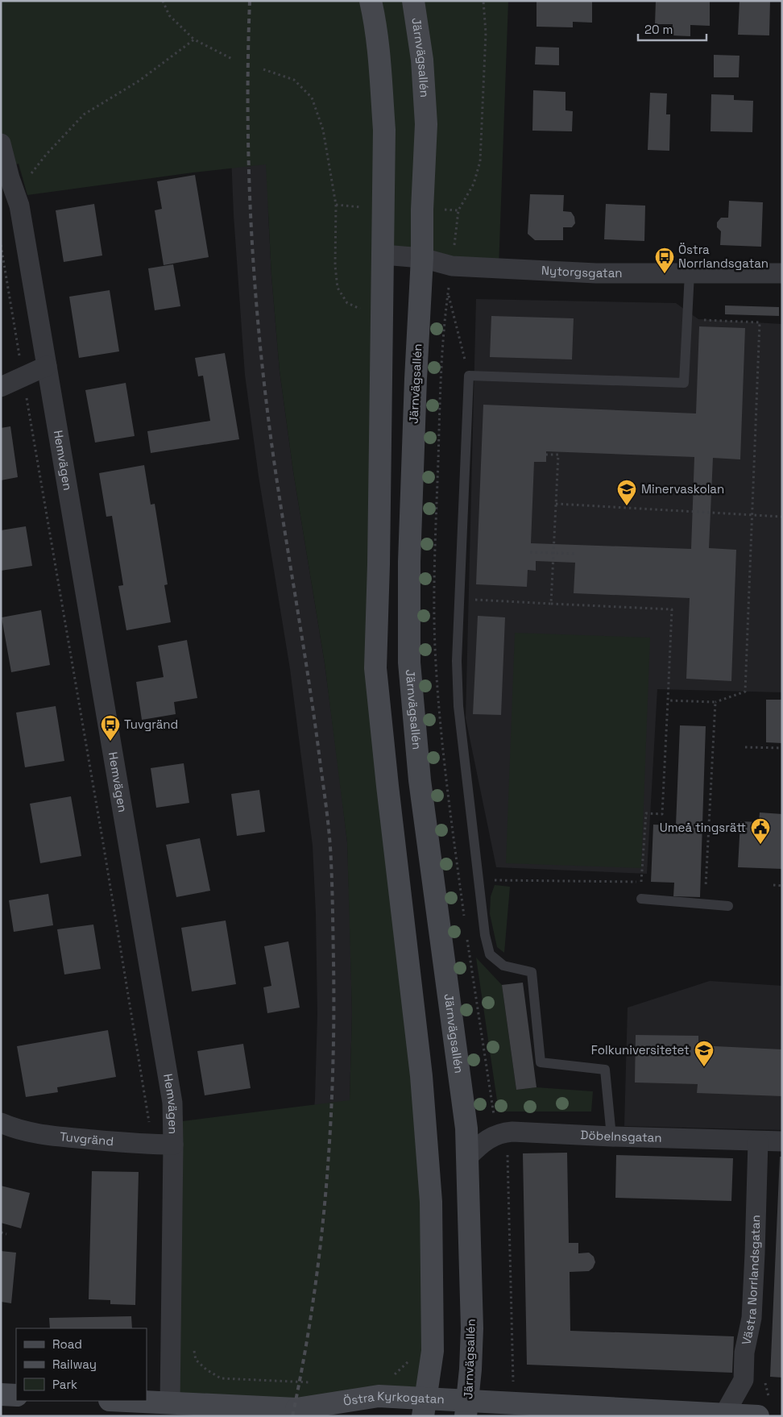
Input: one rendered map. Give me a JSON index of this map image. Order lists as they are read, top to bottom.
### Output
{
  "streets": {
    "main road": ["Järnvägsallén", "Östra Kyrkogatan"],
    "street": [
      "Nytorgsgatan",
      "Hemvägen",
      "Döbelnsgatan",
      "Tuvgränd",
      "Västra Norrlandsgatan"
    ]
  },
  "crossings": [
    ["Järnvägsallén", "Nytorgsgatan"],
    ["Järnvägsallén", "Döbelnsgatan"],
    ["Järnvägsallén", "Östra Kyrkogatan"],
    ["Hemvägen", "Tuvgränd"],
    ["Hemvägen", "Östra Kyrkogatan"],
    ["Döbelnsgatan", "Västra Norrlandsgatan"],
    ["Västra Norrlandsgatan", "Östra Kyrkogatan"]
  ],
  "places": {
    "bus stop": ["Östra Norrlandsgatan", "Tuvgränd"],
    "school or university": ["Minervaskolan", "Folkuniversitetet"],
    "public building": ["Umeå tingsrätt"]
  },
  "legend": ["Road", "Railway", "Park"],
  "scale_bar": "20 m"
}
